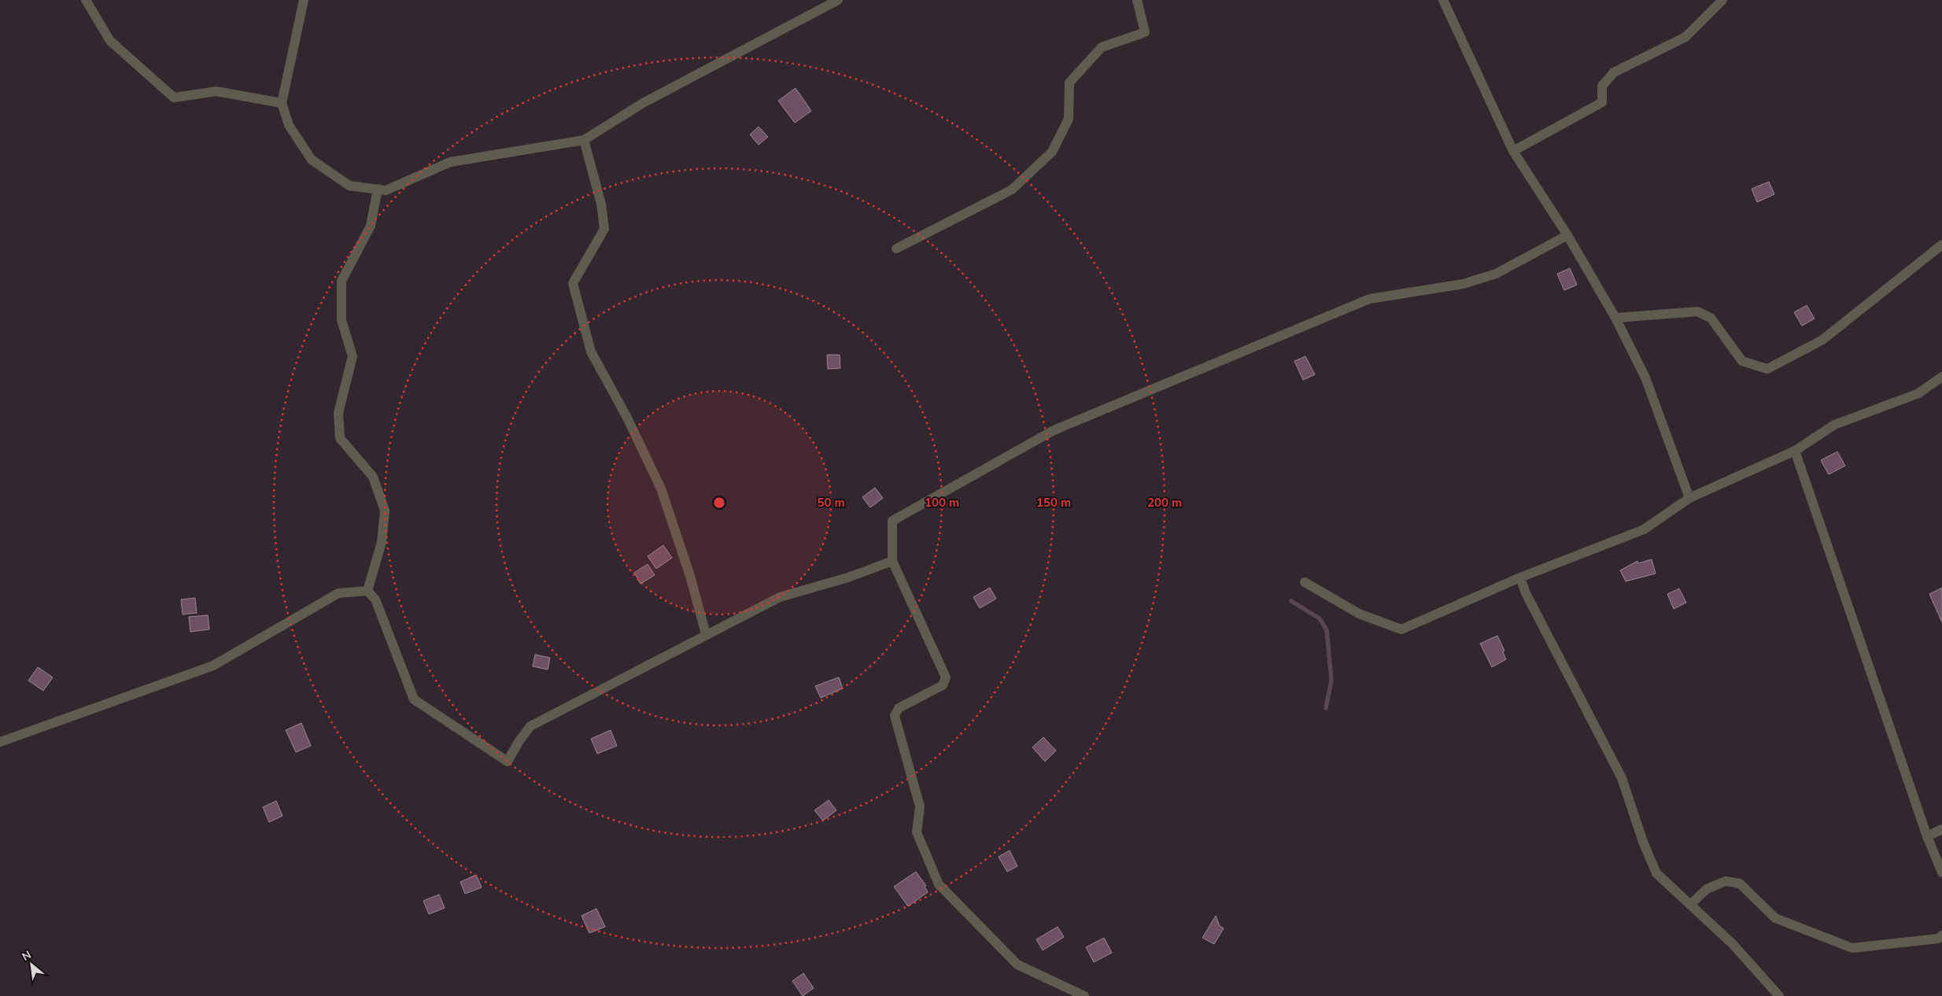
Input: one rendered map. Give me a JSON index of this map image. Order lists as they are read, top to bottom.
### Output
{
  "north": "top left",
  "rings": [
    "50 m",
    "100 m",
    "150 m",
    "200 m"
  ]
}
